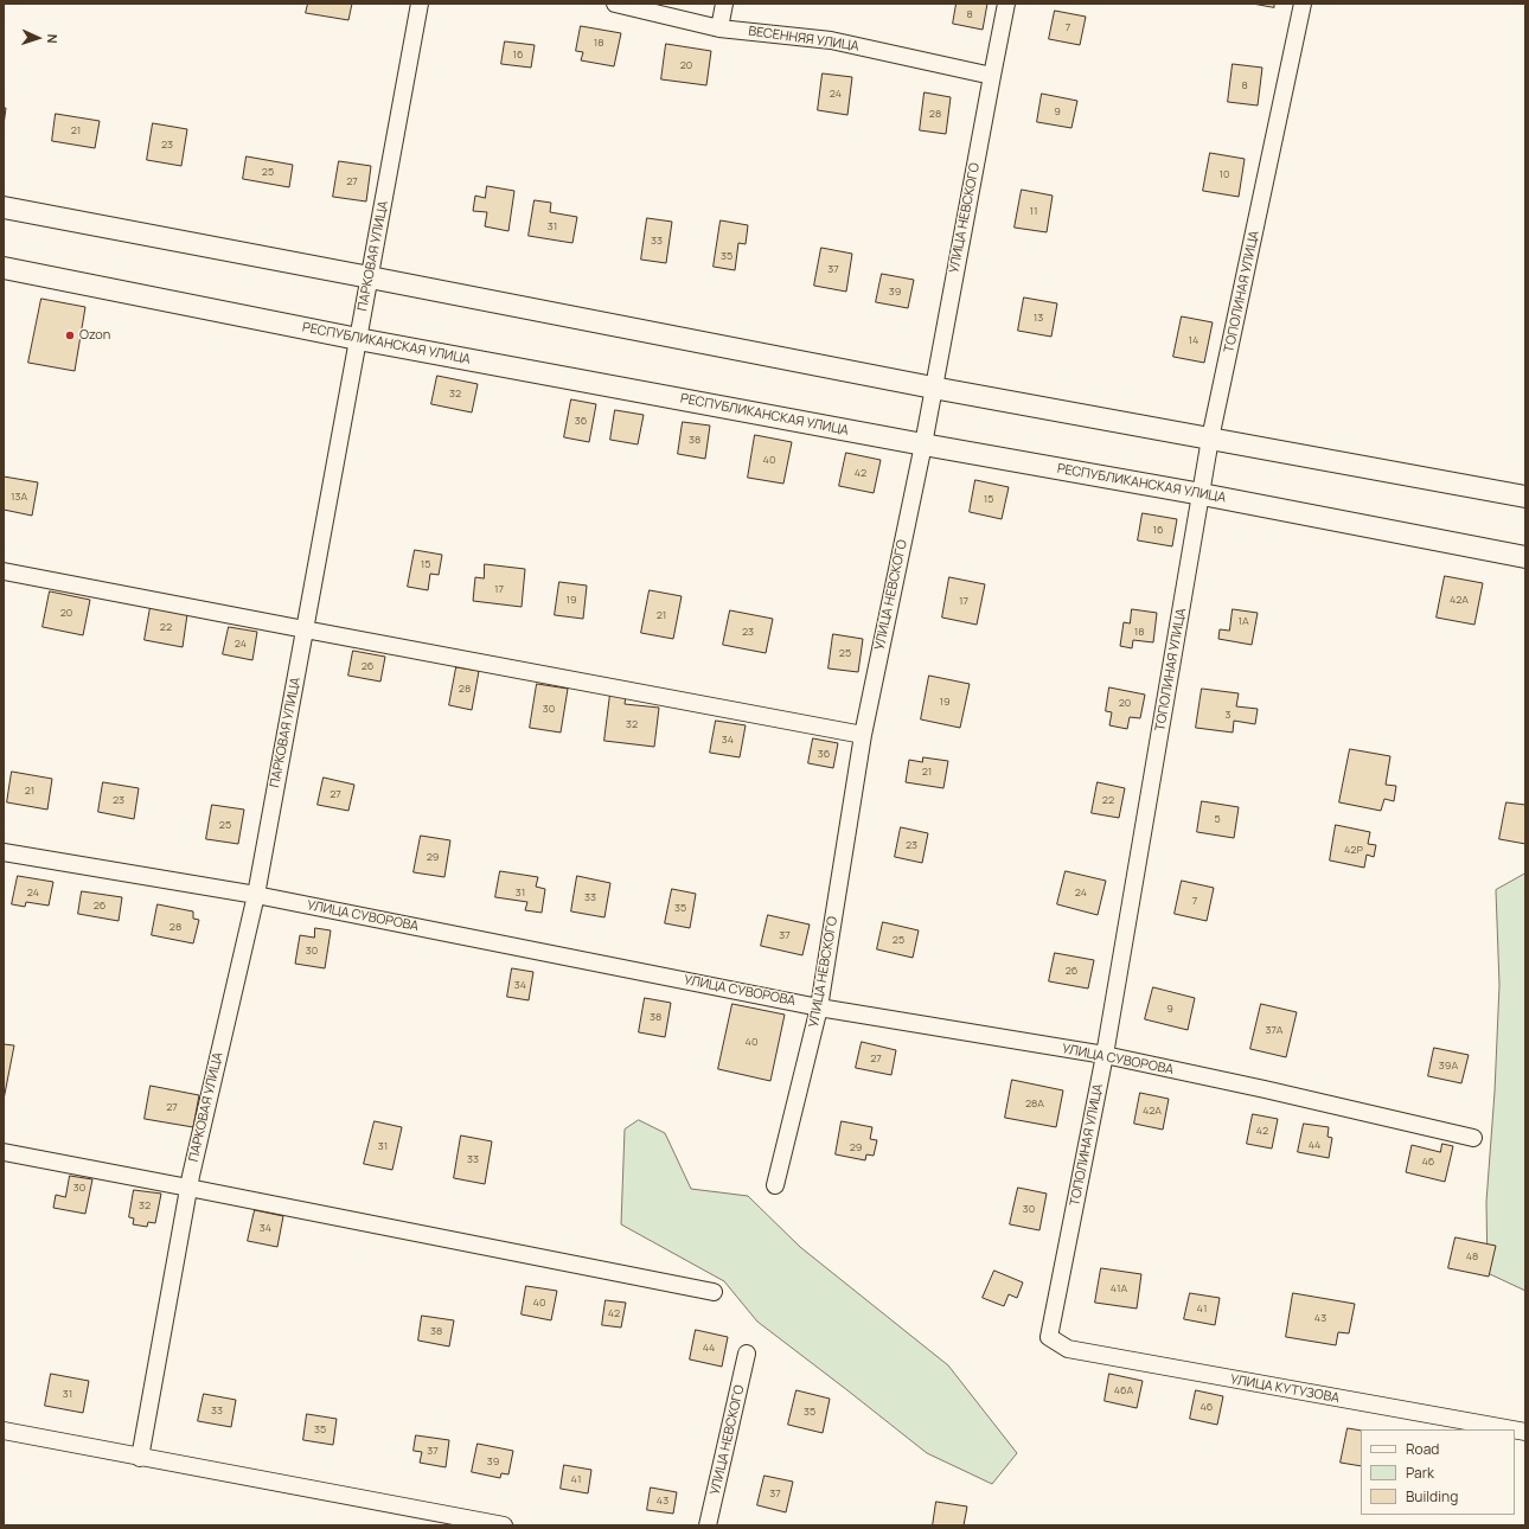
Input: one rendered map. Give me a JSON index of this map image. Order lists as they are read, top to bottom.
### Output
{
  "streets": {
    "street": [
      "ВЕСЕННЯЯ УЛИЦА",
      "УЛИЦА НЕВСКОГО",
      "ПАРКОВАЯ УЛИЦА",
      "ТОПОЛИНАЯ УЛИЦА",
      "РЕСПУБЛИКАНСКАЯ УЛИЦА",
      "УЛИЦА СУВОРОВА",
      "УЛИЦА КУТУЗОВА"
    ]
  },
  "crossings": [
    ["ВЕСЕННЯЯ УЛИЦА", "УЛИЦА НЕВСКОГО"],
    ["УЛИЦА НЕВСКОГО", "РЕСПУБЛИКАНСКАЯ УЛИЦА"],
    ["УЛИЦА НЕВСКОГО", "УЛИЦА СУВОРОВА"],
    ["ПАРКОВАЯ УЛИЦА", "РЕСПУБЛИКАНСКАЯ УЛИЦА"],
    ["ПАРКОВАЯ УЛИЦА", "УЛИЦА СУВОРОВА"],
    ["ТОПОЛИНАЯ УЛИЦА", "РЕСПУБЛИКАНСКАЯ УЛИЦА"],
    ["ТОПОЛИНАЯ УЛИЦА", "УЛИЦА СУВОРОВА"],
    ["ТОПОЛИНАЯ УЛИЦА", "УЛИЦА КУТУЗОВА"]
  ],
  "places": ["Ozon"],
  "house_numbers": [
    "8",
    "7",
    "18",
    "16",
    "20",
    "8",
    "24",
    "9",
    "28",
    "21",
    "23",
    "25",
    "10",
    "27",
    "11",
    "31",
    "33",
    "35",
    "37",
    "39",
    "13",
    "14",
    "32",
    "36",
    "38",
    "40",
    "42",
    "13А",
    "15",
    "16",
    "15",
    "17",
    "19",
    "42А",
    "17",
    "20",
    "21",
    "1А",
    "22",
    "23",
    "18",
    "24",
    "25",
    "26",
    "28",
    "19",
    "20",
    "30",
    "3",
    "32",
    "34",
    "36",
    "21",
    "21",
    "27",
    "23",
    "22",
    "5",
    "25",
    "23",
    "42Р",
    "29",
    "24",
    "31",
    "24",
    "33",
    "7",
    "26",
    "35",
    "28",
    "37",
    "25",
    "30",
    "26",
    "34",
    "9",
    "38",
    "37А",
    "40",
    "27",
    "39А",
    "28А",
    "27",
    "42А",
    "42",
    "44",
    "31",
    "29",
    "33",
    "46",
    "30",
    "32",
    "30",
    "34",
    "48",
    "41А",
    "40",
    "41",
    "42",
    "43",
    "38",
    "44",
    "46А",
    "31",
    "46",
    "33",
    "35",
    "35",
    "37",
    "39",
    "41",
    "37",
    "43"
  ],
  "legend": ["Road", "Park", "Building"],
  "north": "right"
}
